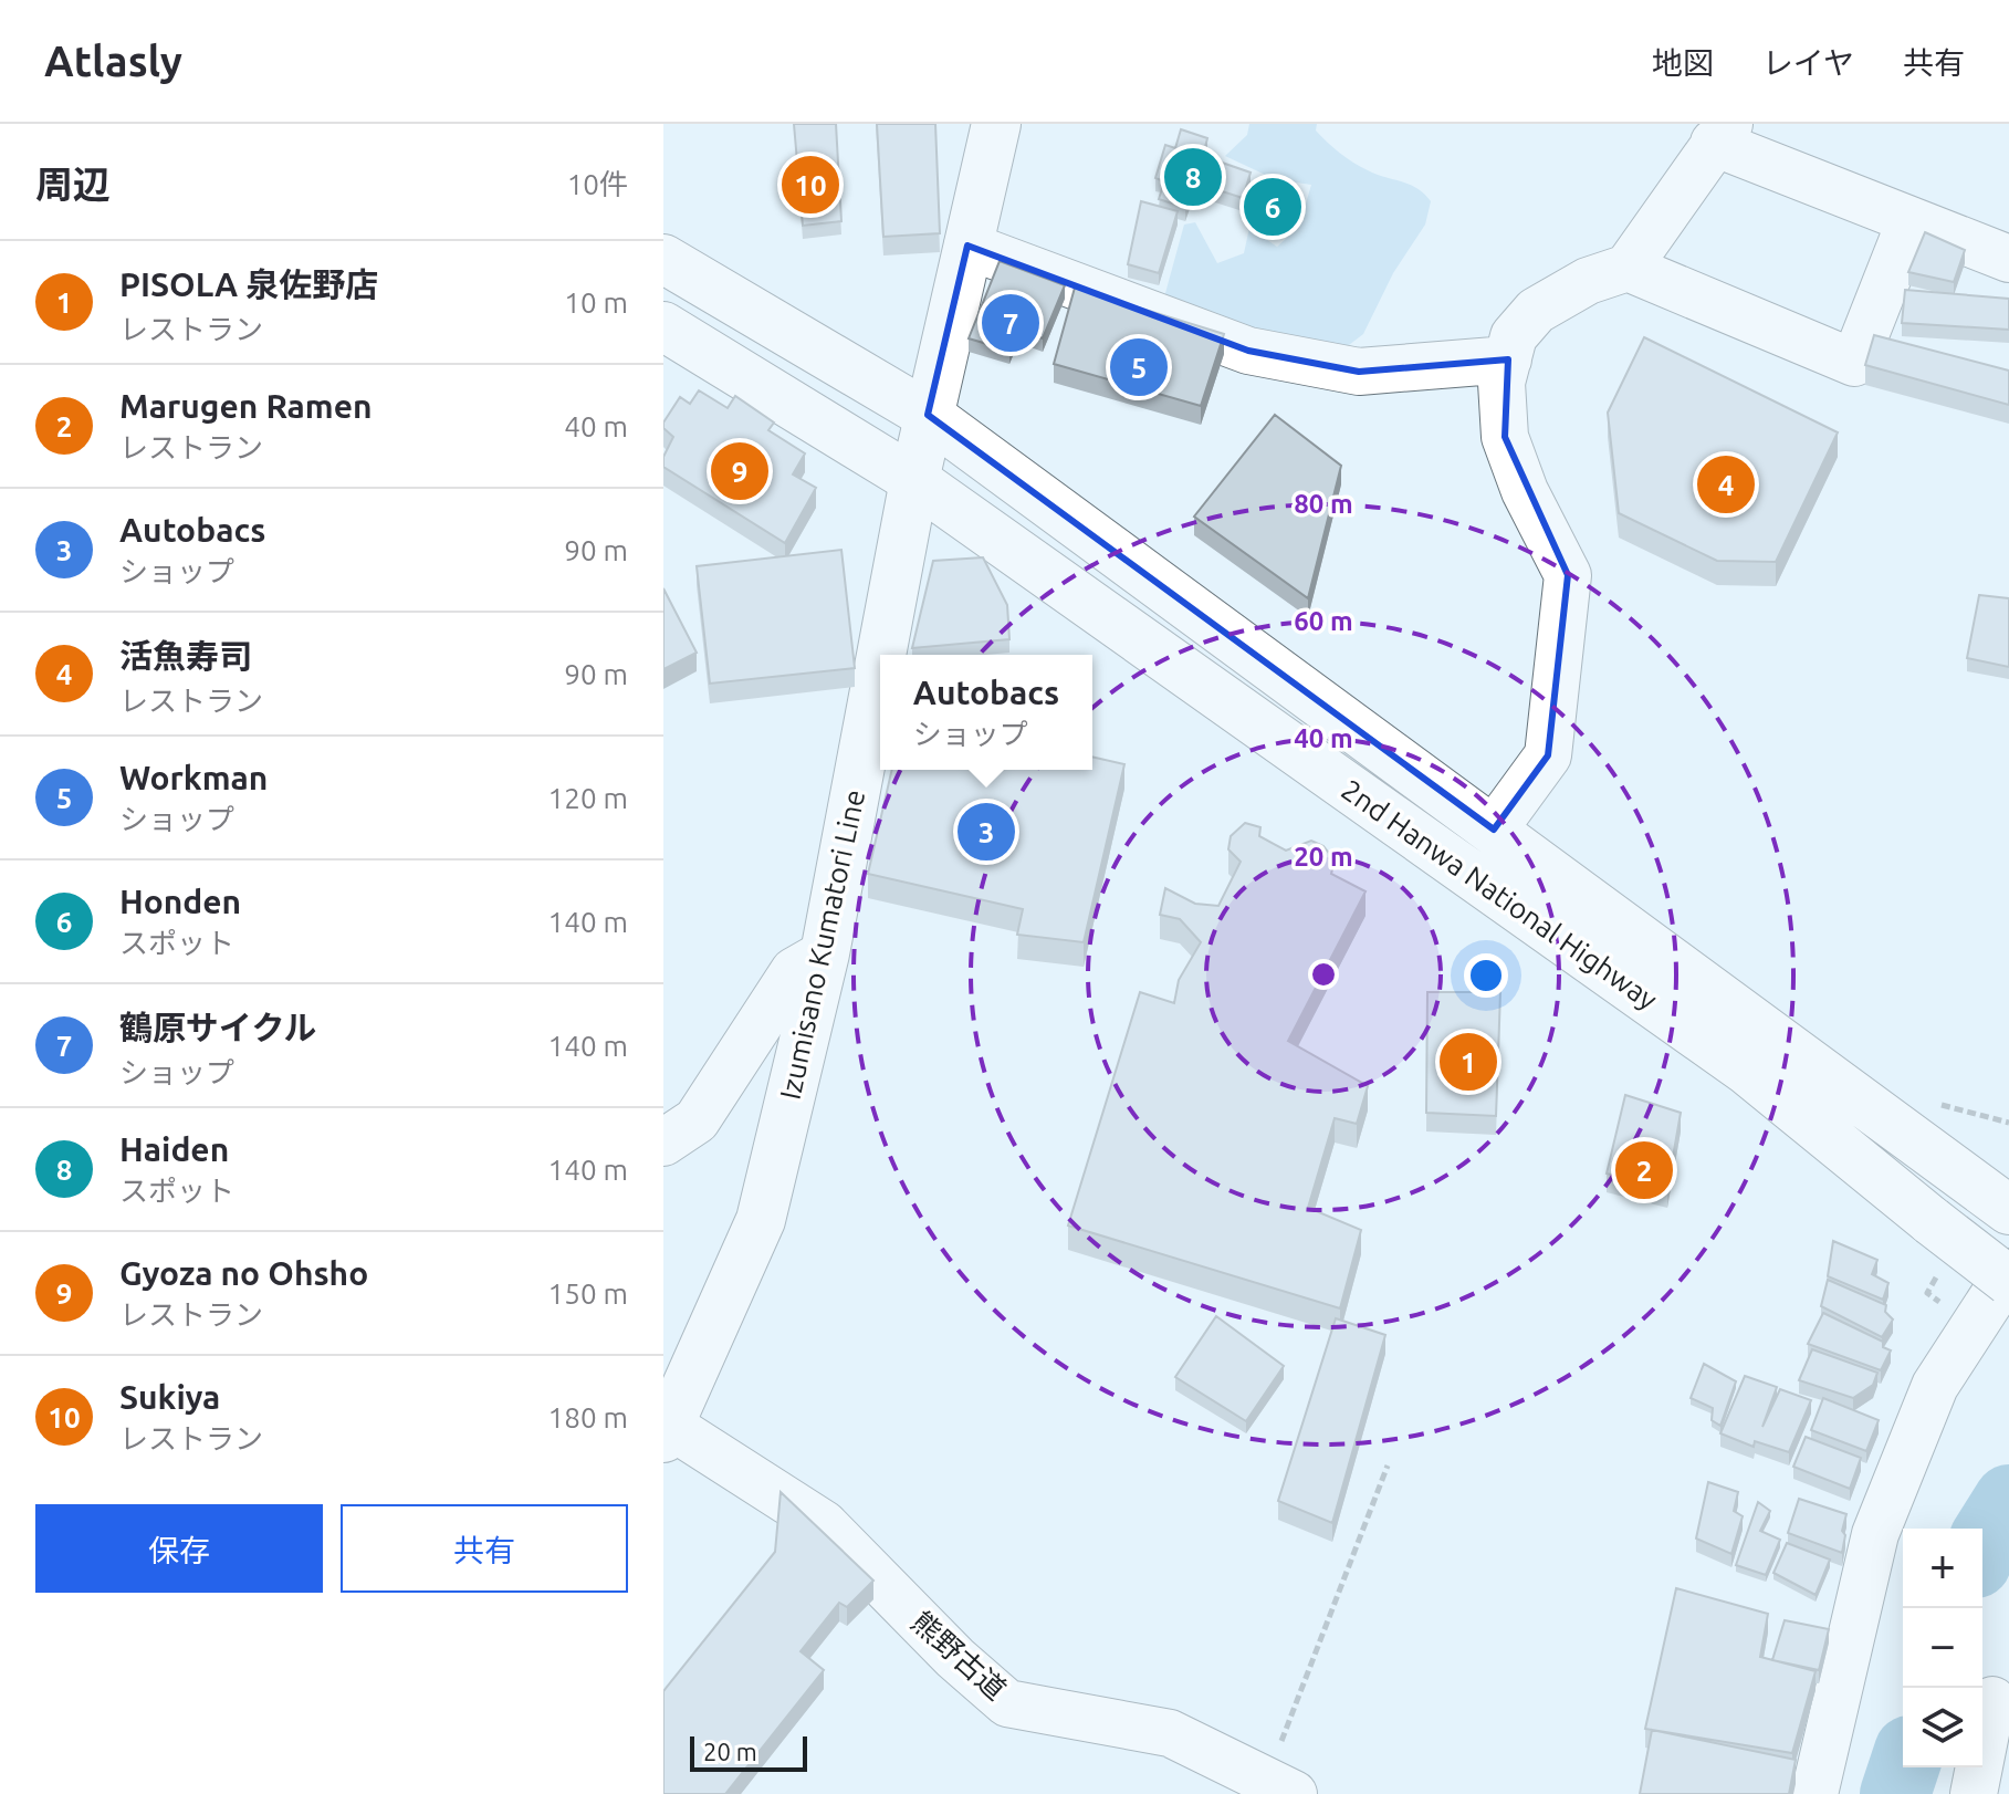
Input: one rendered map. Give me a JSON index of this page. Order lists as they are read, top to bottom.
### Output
{
  "streets": {
    "main road": ["2nd Hanwa National Highway", "Izumisano Kumatori Line"],
    "street": ["熊野古道"]
  },
  "crossings": [
    ["2nd Hanwa National Highway", "Izumisano Kumatori Line"],
    ["Izumisano Kumatori Line", "熊野古道"]
  ],
  "scale_bar": "20 m",
  "page": {
    "header": "Atlasly",
    "nav": ["地図", "レイヤ", "共有"],
    "heading": ["周辺", "10件"],
    "pins": [
      "8",
      "10",
      "6",
      "7",
      "5",
      "9",
      "4",
      "3",
      "1",
      "2"
    ],
    "list": [
      {
        "mark": "1",
        "name": "PISOLA 泉佐野店",
        "note": "レストラン",
        "value": "10 m"
      },
      {
        "mark": "2",
        "name": "Marugen Ramen",
        "note": "レストラン",
        "value": "40 m"
      },
      {
        "mark": "3",
        "name": "Autobacs",
        "note": "ショップ",
        "value": "90 m"
      },
      {
        "mark": "4",
        "name": "活魚寿司",
        "note": "レストラン",
        "value": "90 m"
      },
      {
        "mark": "5",
        "name": "Workman",
        "note": "ショップ",
        "value": "120 m"
      },
      {
        "mark": "6",
        "name": "Honden",
        "note": "スポット",
        "value": "140 m"
      },
      {
        "mark": "7",
        "name": "鶴原サイクル",
        "note": "ショップ",
        "value": "140 m"
      },
      {
        "mark": "8",
        "name": "Haiden",
        "note": "スポット",
        "value": "140 m"
      },
      {
        "mark": "9",
        "name": "Gyoza no Ohsho",
        "note": "レストラン",
        "value": "150 m"
      },
      {
        "mark": "10",
        "name": "Sukiya",
        "note": "レストラン",
        "value": "180 m"
      }
    ],
    "popup": ["Autobacs", "ショップ"],
    "buttons": ["保存", "共有"],
    "map_buttons": ["+", "−"],
    "scale": "20 m"
  },
  "rings": [
    "80 m",
    "60 m",
    "40 m",
    "20 m"
  ]
}
